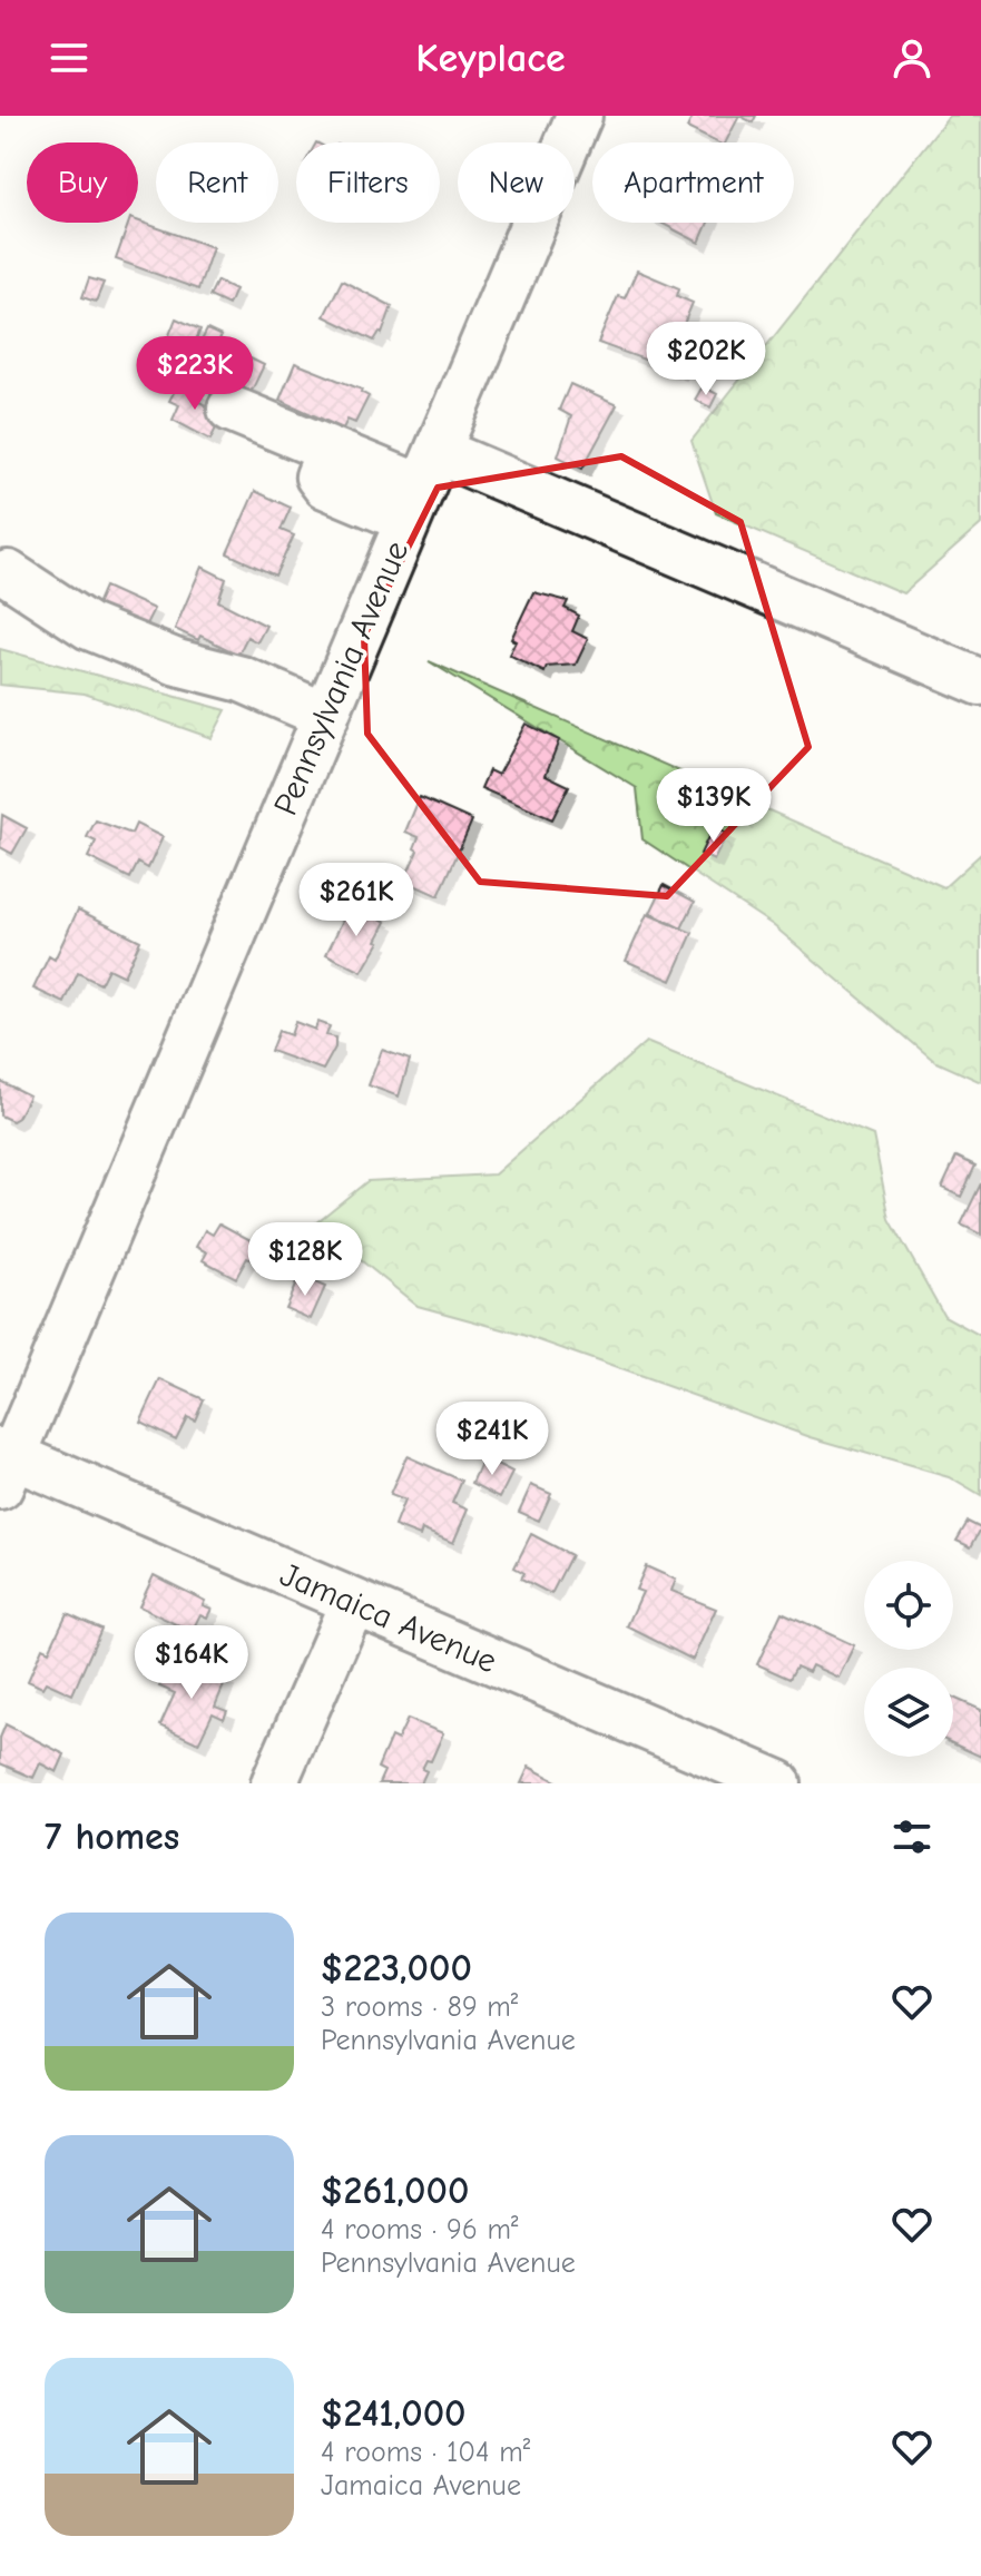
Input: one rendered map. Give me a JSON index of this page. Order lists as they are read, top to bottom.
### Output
{
  "streets": {
    "street": ["Pennsylvania Avenue", "Jamaica Avenue"]
  },
  "crossings": [
    ["Pennsylvania Avenue", "Jamaica Avenue"]
  ],
  "page": {
    "header": "Keyplace",
    "chip": [
      "Buy",
      "Rent",
      "Filters",
      "New",
      "Apartment"
    ],
    "price": [
      "$202K",
      "$223K",
      "$139K",
      "$261K",
      "$128K",
      "$241K",
      "$164K"
    ],
    "heading": "7 homes",
    "list": [
      {
        "name": "$223,000",
        "note": "3 rooms · 89 m² · Pennsylvania Avenue"
      },
      {
        "name": "$261,000",
        "note": "4 rooms · 96 m² · Pennsylvania Avenue"
      },
      {
        "name": "$241,000",
        "note": "4 rooms · 104 m² · Jamaica Avenue"
      }
    ]
  }
}
